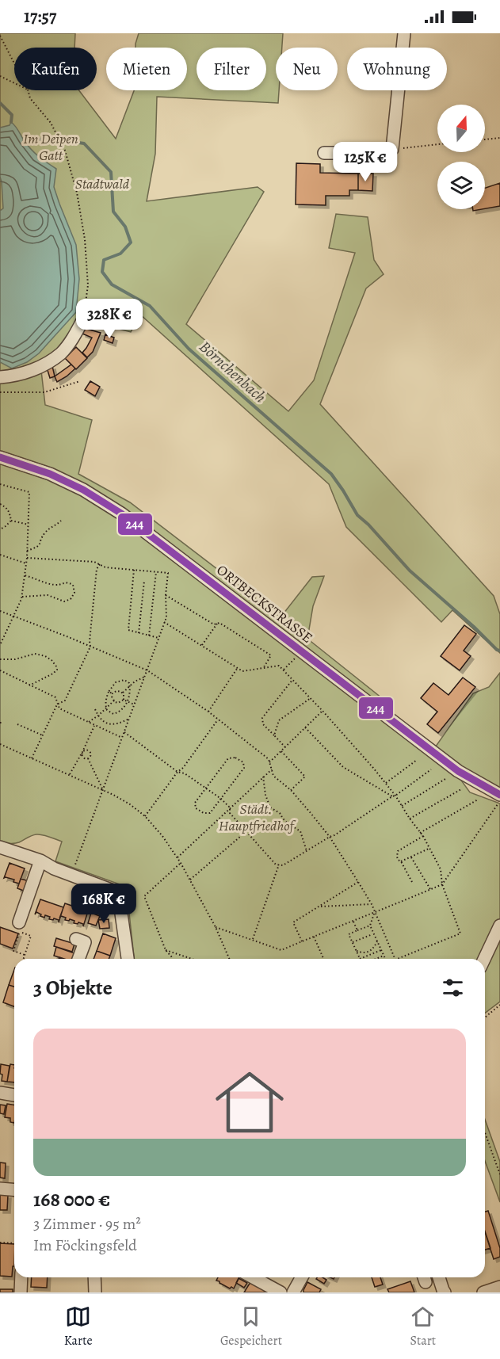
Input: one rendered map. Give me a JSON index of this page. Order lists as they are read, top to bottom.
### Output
{
  "streets": {
    "street": ["ORTBECKSTRASSE"]
  },
  "water": ["Börnchenbach"],
  "parks": ["Im Deipen Gatt", "Stadtwald", "Städt. Hauptfriedhof"],
  "lines": ["transit line 244"],
  "north": "top",
  "page": {
    "status": "17:57",
    "chip": [
      "Kaufen",
      "Mieten",
      "Filter",
      "Neu",
      "Wohnung"
    ],
    "price": ["125K €", "328K €", "168K €"],
    "heading": "3 Objekte",
    "list": [
      {
        "name": "168 000 €",
        "note": "3 Zimmer · 95 m² · Im Föckingsfeld"
      }
    ],
    "tabs": ["Karte", "Gespeichert", "Start"]
  }
}
